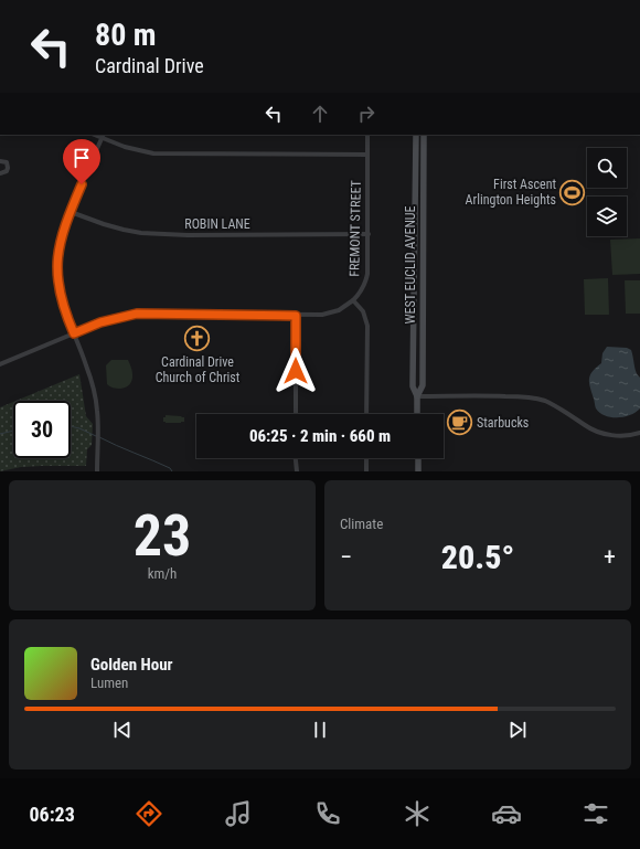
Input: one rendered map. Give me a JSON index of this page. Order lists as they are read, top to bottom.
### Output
{
  "streets": {
    "main road": ["WEST EUCLID AVENUE"],
    "street": ["ROBIN LANE", "FREMONT STREET"]
  },
  "crossings": [
    ["ROBIN LANE", "FREMONT STREET"]
  ],
  "places": {
    "sports": ["First Ascent Arlington Heights"],
    "church": ["Cardinal Drive Church of Christ"],
    "cafe": ["Starbucks"]
  },
  "page": {
    "turn": ["80 m", "Cardinal Drive"],
    "limit": "30",
    "trip": "06:25 · 2 min · 660 m",
    "tile": [
      ["23", "km/h"],
      "Climate"
    ],
    "heat": ["−", "20.5°", "+"],
    "song": ["Golden Hour", "Lumen"],
    "tabs": "06:23"
  }
}
